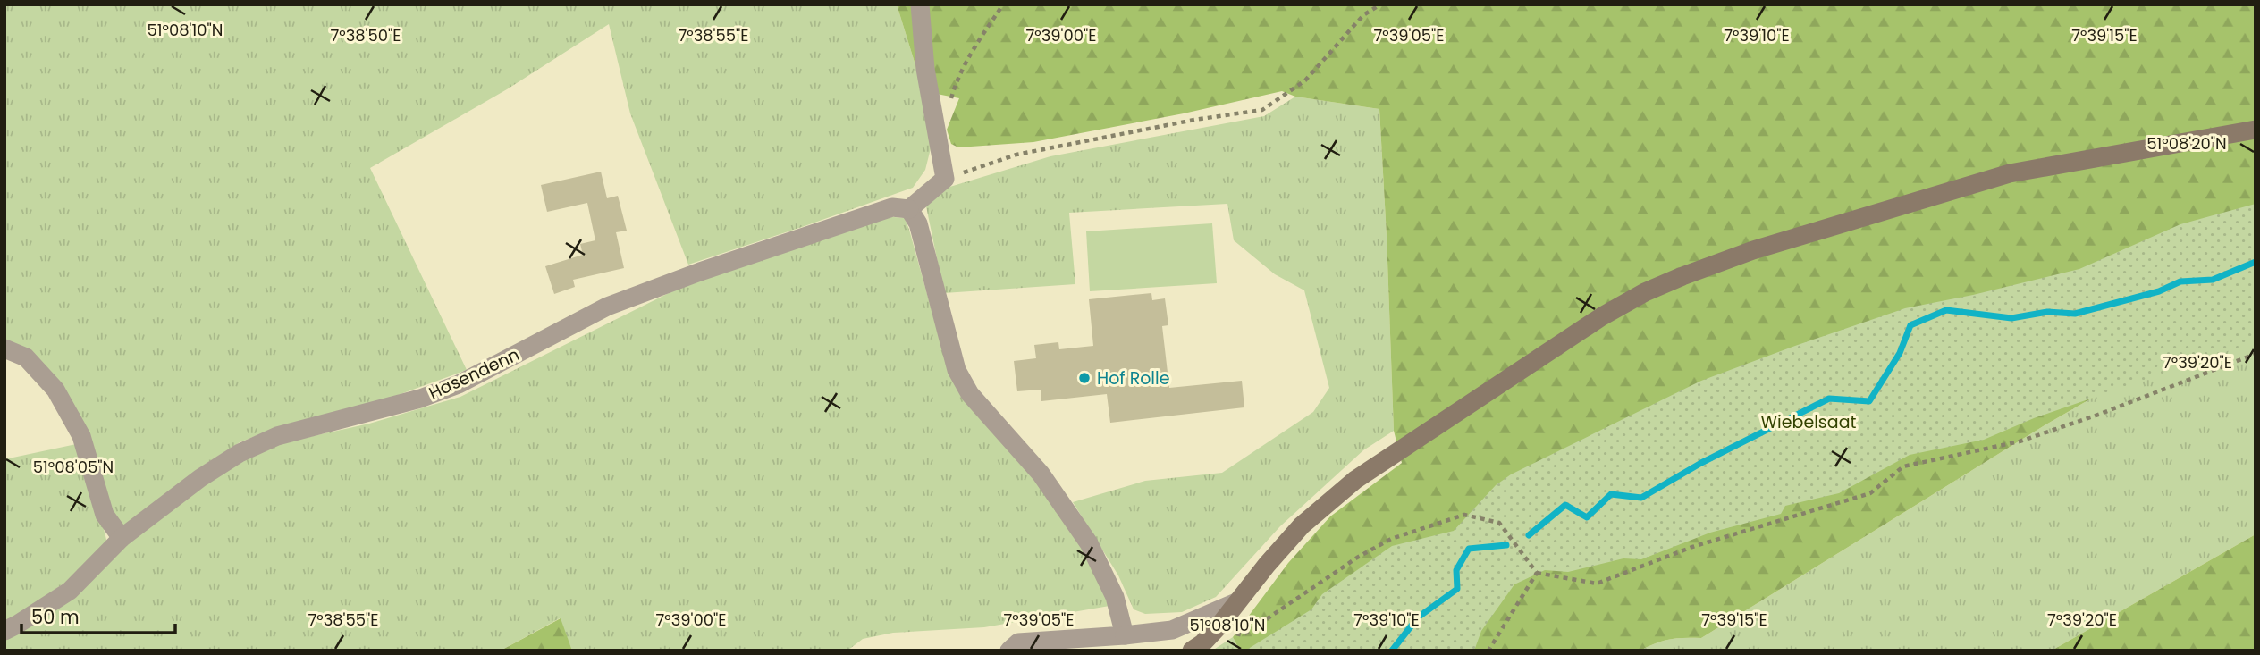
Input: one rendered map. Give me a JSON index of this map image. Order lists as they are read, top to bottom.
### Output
{
  "streets": {
    "street": ["Hasendenn"]
  },
  "parks": ["Wiebelsaat"],
  "places": ["Hof Rolle"],
  "scale_bar": "50 m",
  "coordinates": [
    "51°08'10\"N",
    "7°38'55\"E",
    "7°39'00\"E",
    "7°39'05\"E",
    "7°39'15\"E",
    "7°38'50\"E",
    "7°39'10\"E",
    "51°08'20\"N",
    "7°39'20\"E",
    "51°08'05\"N"
  ]
}
